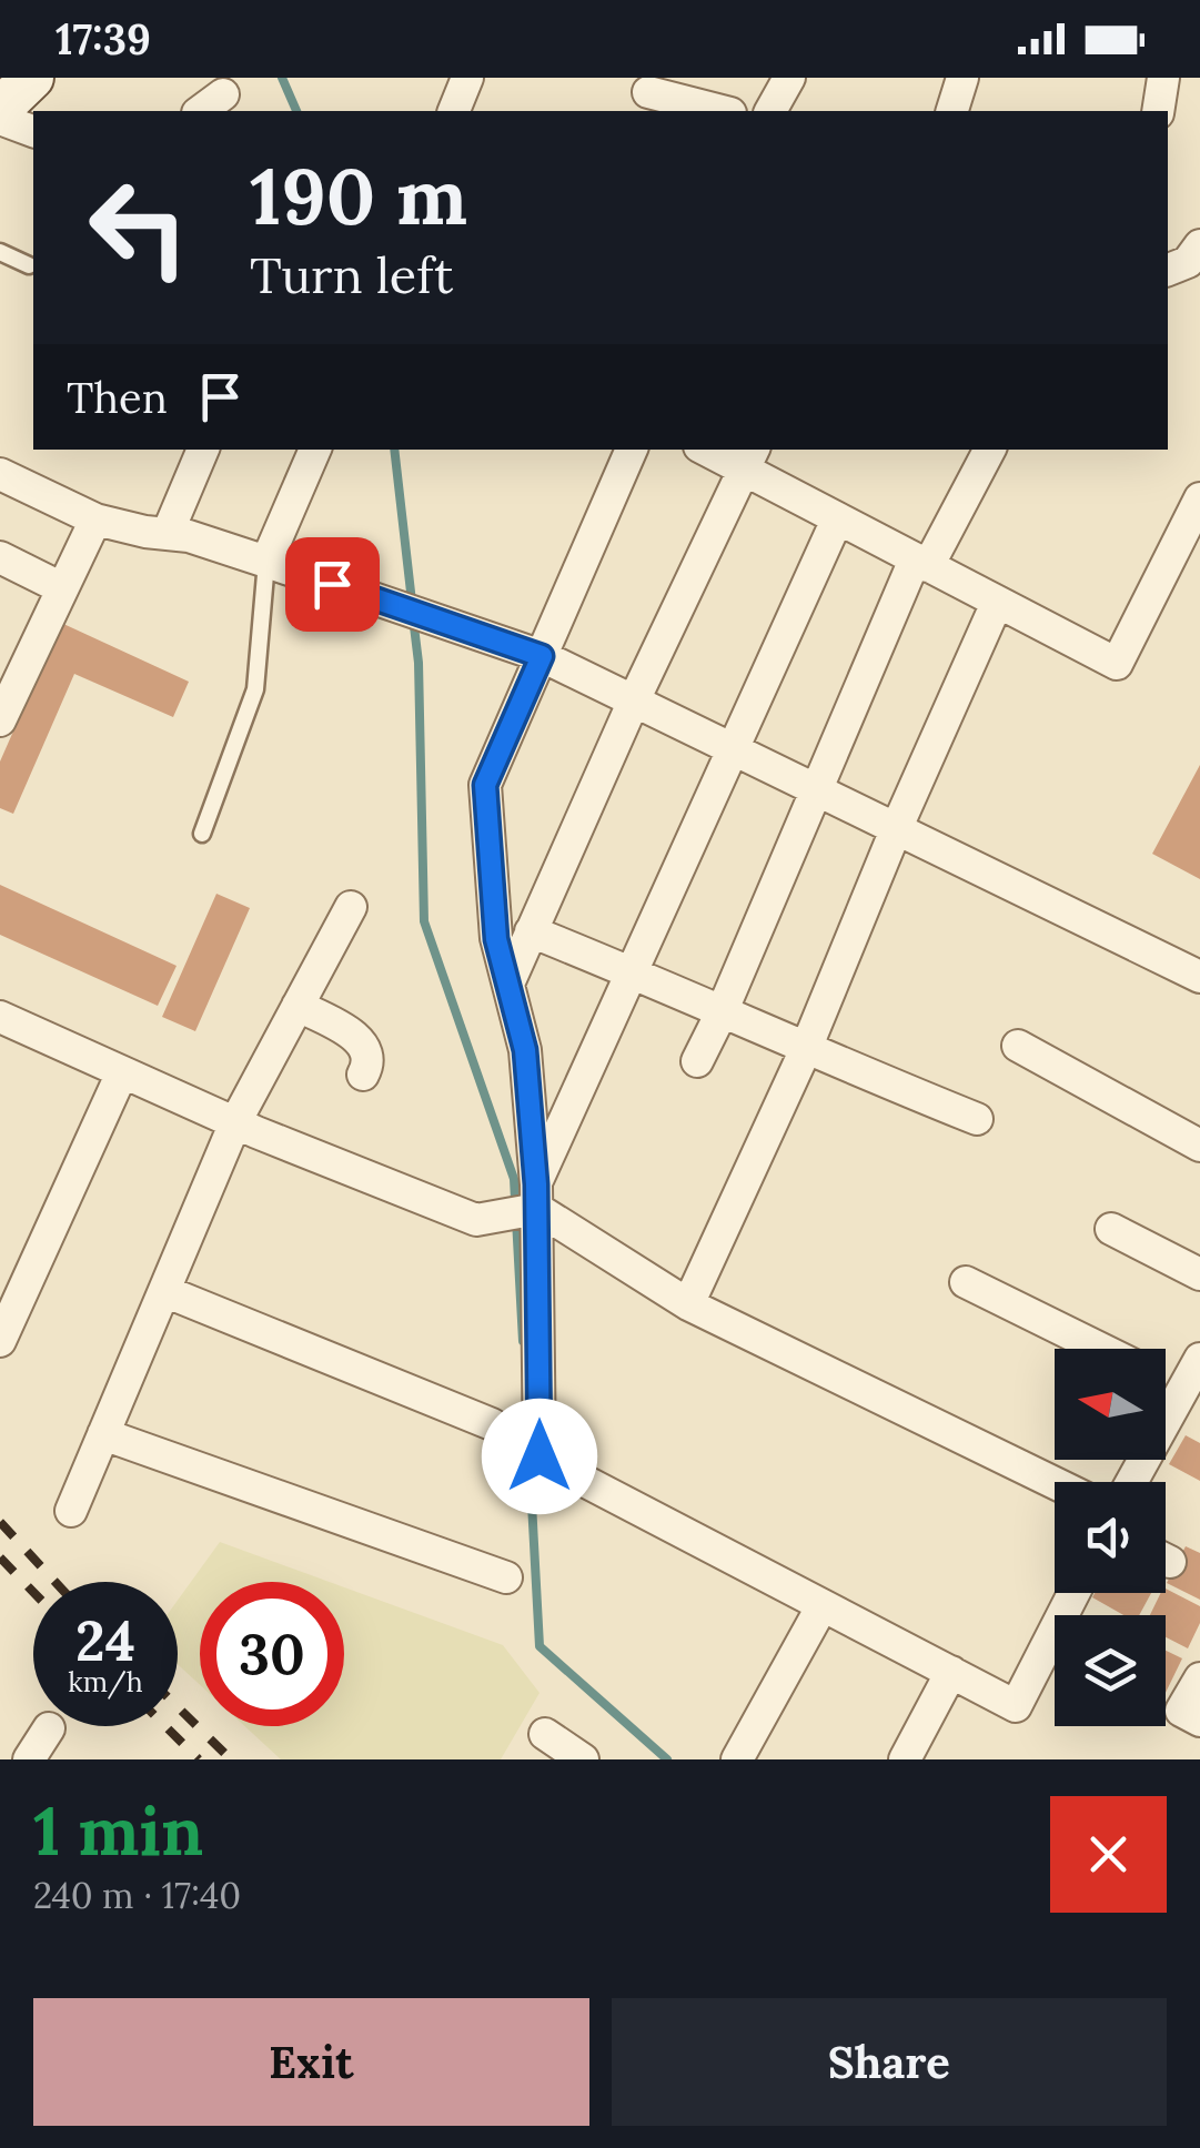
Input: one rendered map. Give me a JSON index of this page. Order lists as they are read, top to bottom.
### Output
{
  "north": "left",
  "page": {
    "status": "17:39",
    "turn": ["190 m", "Turn left"],
    "then": "Then",
    "speed": "24 km/h",
    "limit": "30",
    "heading": ["1 min", "240 m · 17:40"],
    "buttons": ["Exit", "Share"]
  }
}
